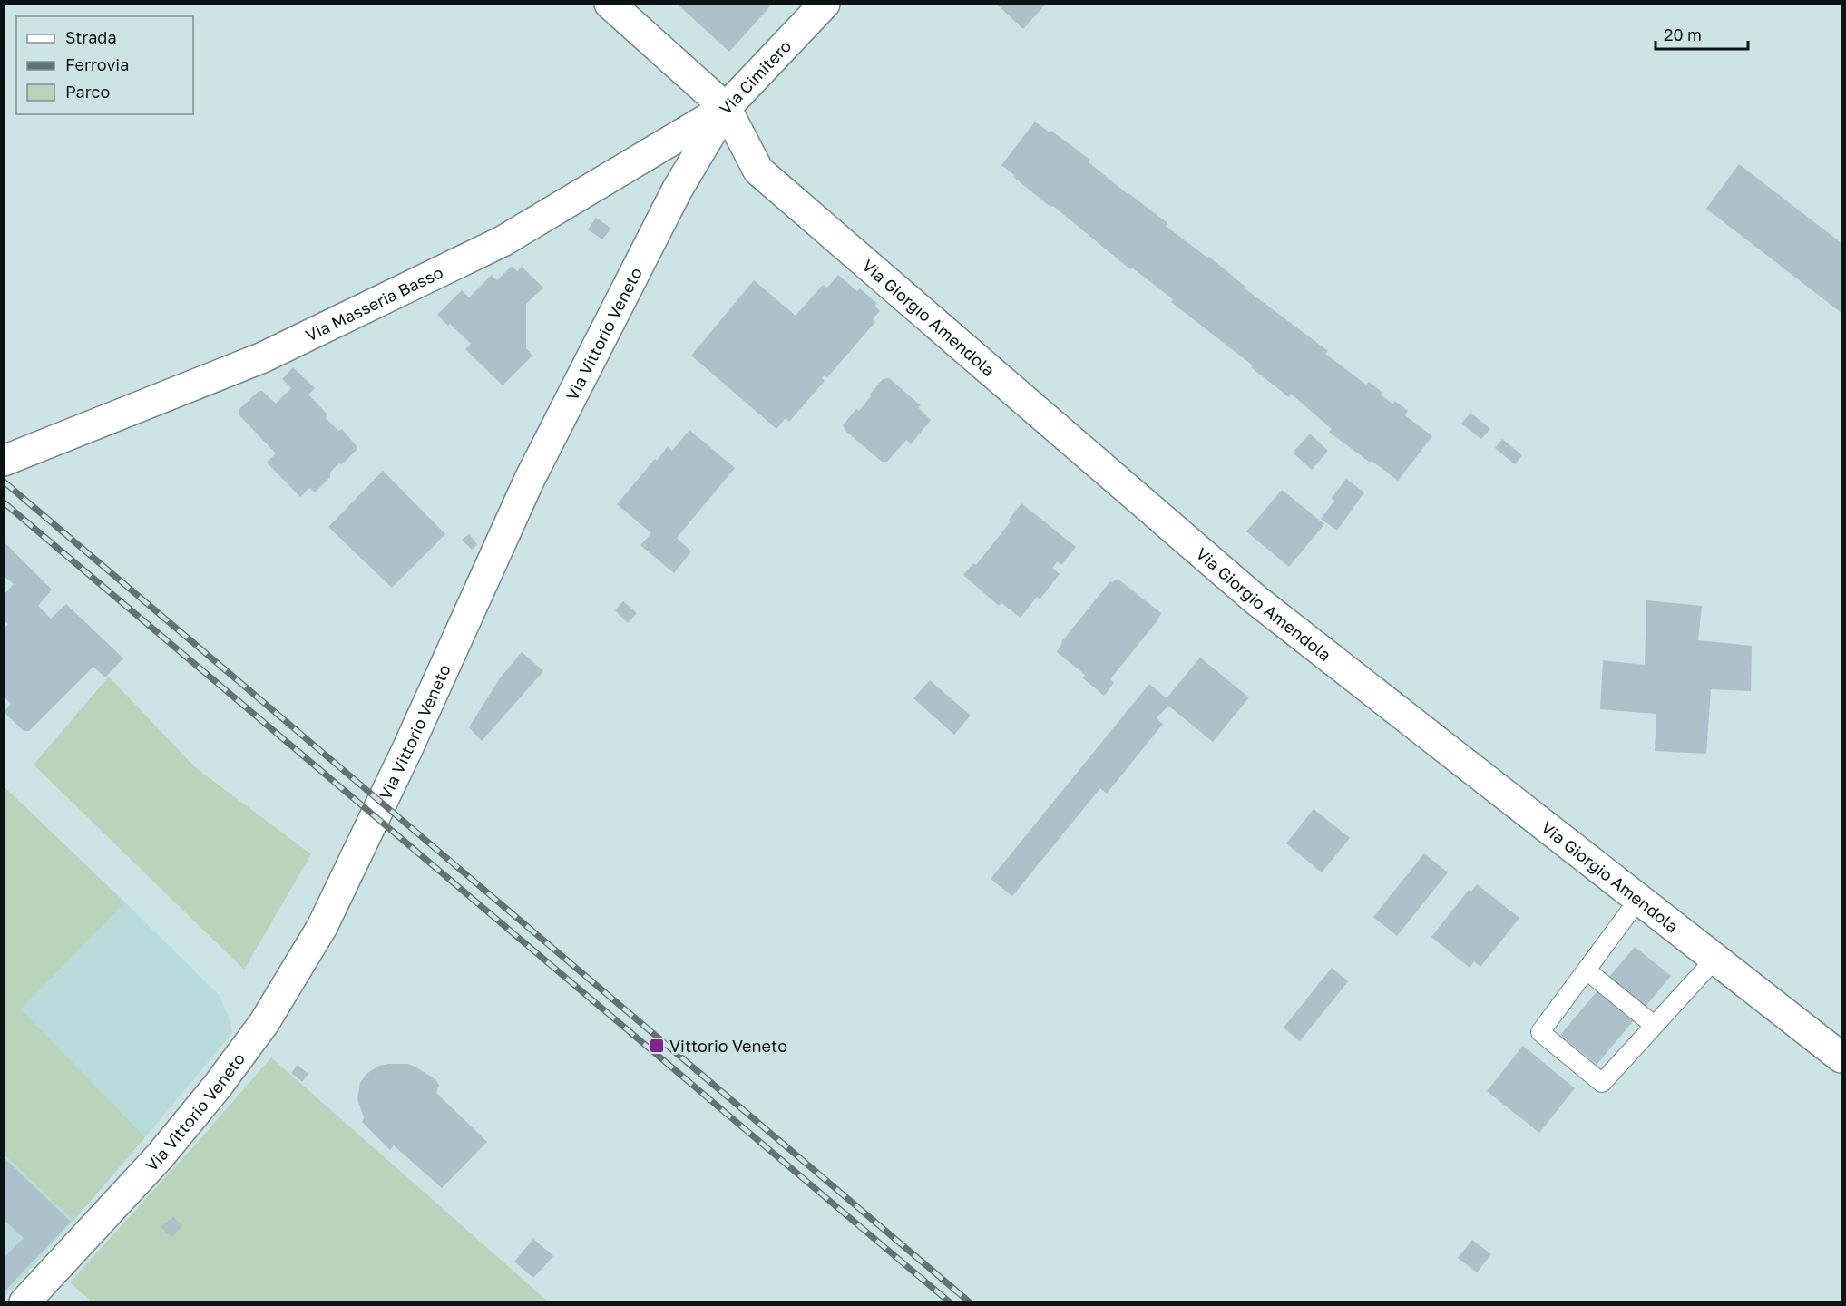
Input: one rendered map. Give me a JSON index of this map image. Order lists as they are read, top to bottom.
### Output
{
  "streets": {
    "street": [
      "Via Cimitero",
      "Via Masseria Basso",
      "Via Giorgio Amendola",
      "Via Vittorio Veneto"
    ]
  },
  "crossings": [
    ["Via Cimitero", "Via Masseria Basso"],
    ["Via Cimitero", "Via Giorgio Amendola"],
    ["Via Cimitero", "Via Vittorio Veneto"],
    ["Via Masseria Basso", "Via Giorgio Amendola"],
    ["Via Masseria Basso", "Via Vittorio Veneto"],
    ["Via Giorgio Amendola", "Via Vittorio Veneto"]
  ],
  "places": {
    "transit": ["Vittorio Veneto"]
  },
  "legend": ["Strada", "Ferrovia", "Parco"],
  "scale_bar": "20 m"
}
